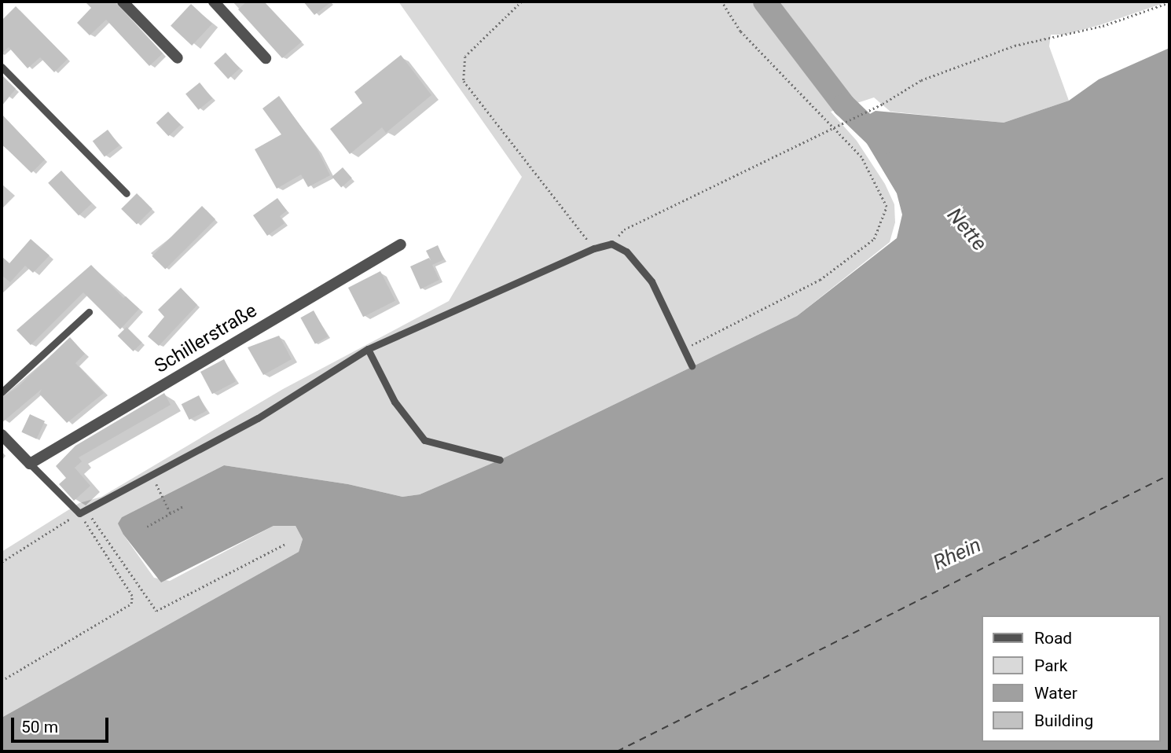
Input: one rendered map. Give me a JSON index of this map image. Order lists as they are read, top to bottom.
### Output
{
  "streets": {
    "street": ["Schillerstraße"]
  },
  "water": ["Nette", "Rhein"],
  "legend": [
    "Road",
    "Park",
    "Water",
    "Building"
  ],
  "scale_bar": "50 m"
}
